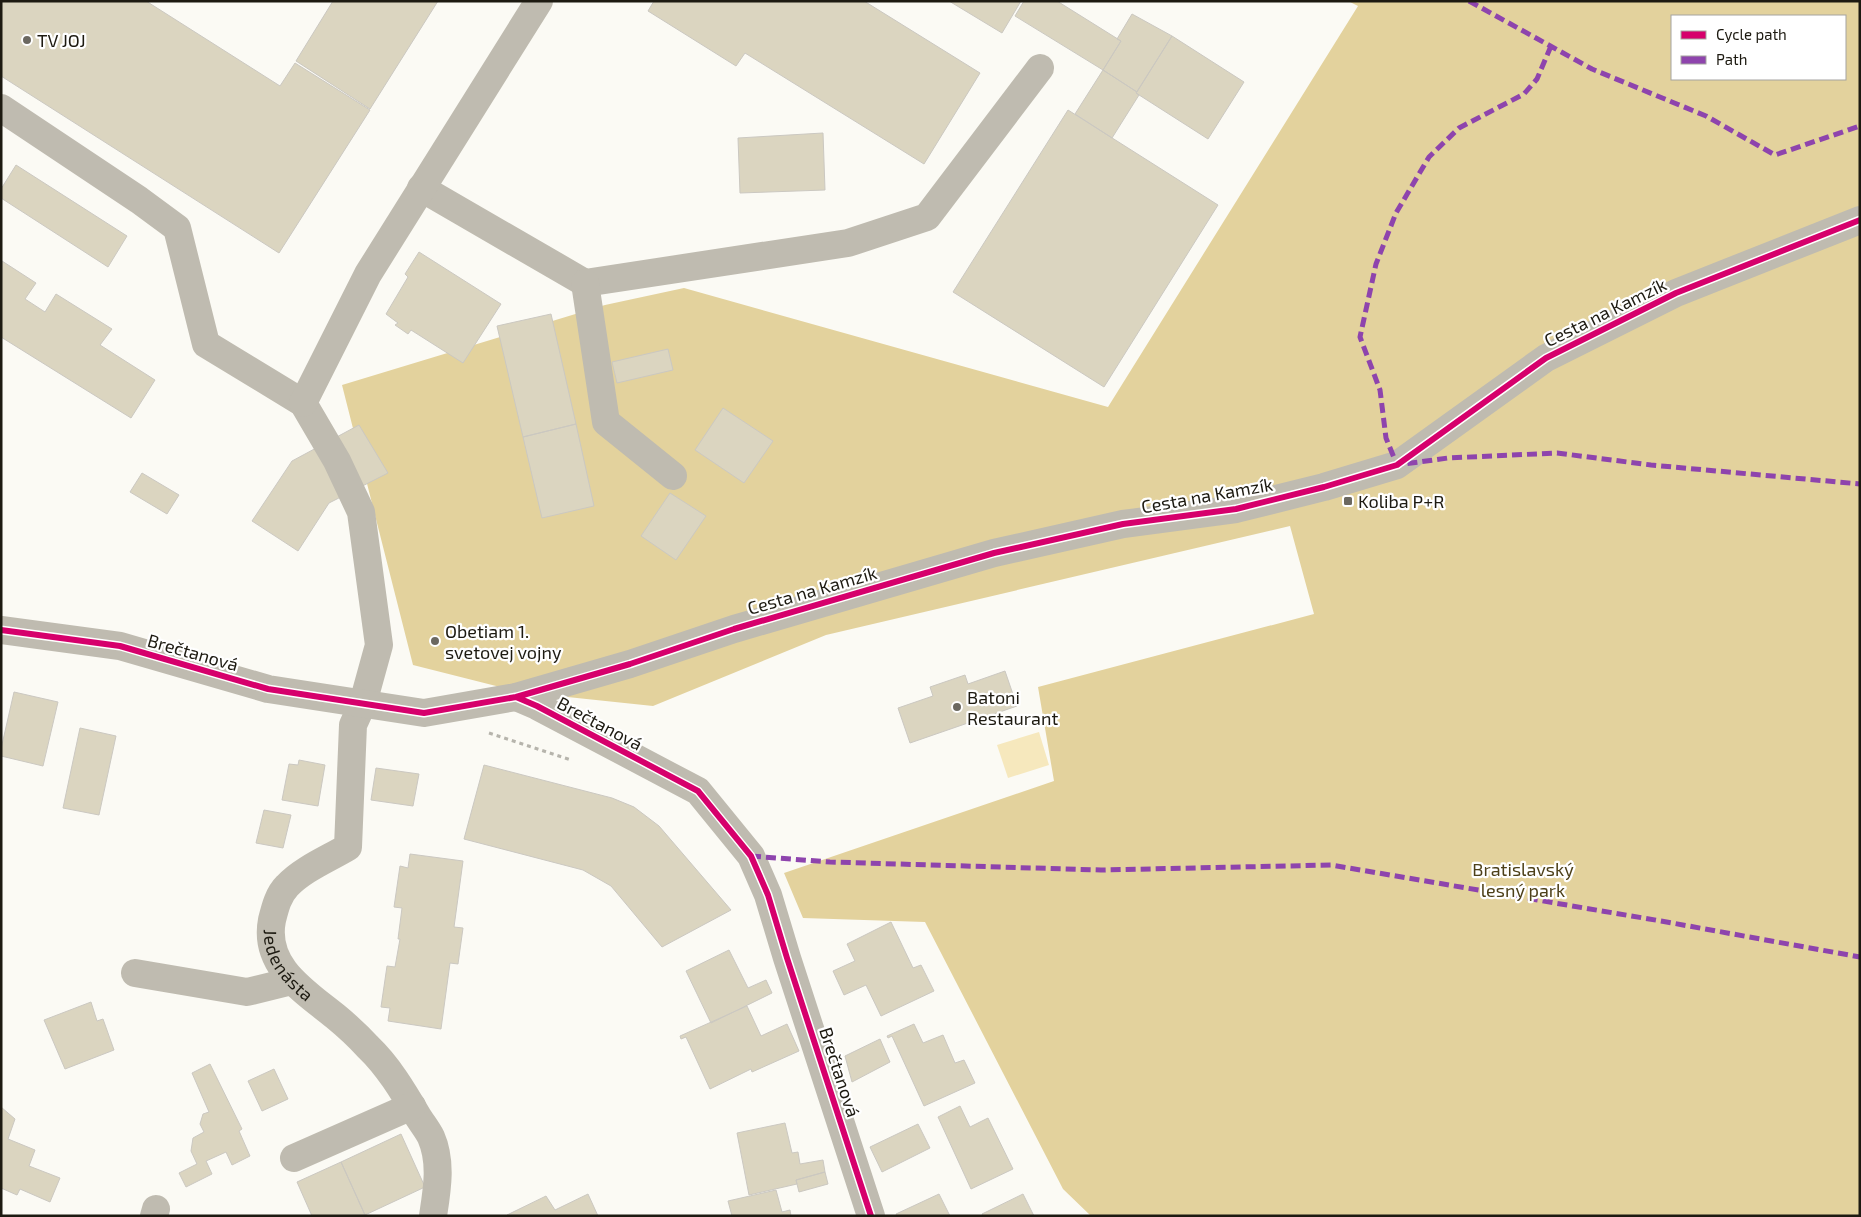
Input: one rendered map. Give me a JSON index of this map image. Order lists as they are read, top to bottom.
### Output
{
  "streets": {
    "street": ["Cesta na Kamzík", "Brečtanová", "Jedenásta"]
  },
  "crossings": [
    ["Cesta na Kamzík", "Brečtanová"],
    ["Brečtanová", "Jedenásta"]
  ],
  "parks": ["Bratislavský lesný park"],
  "places": {
    "other": ["TV JOJ", "Obetiam 1. svetovej vojny", "Batoni Restaurant"],
    "transit": ["Koliba P+R"]
  },
  "legend": ["Cycle path", "Path"]
}
